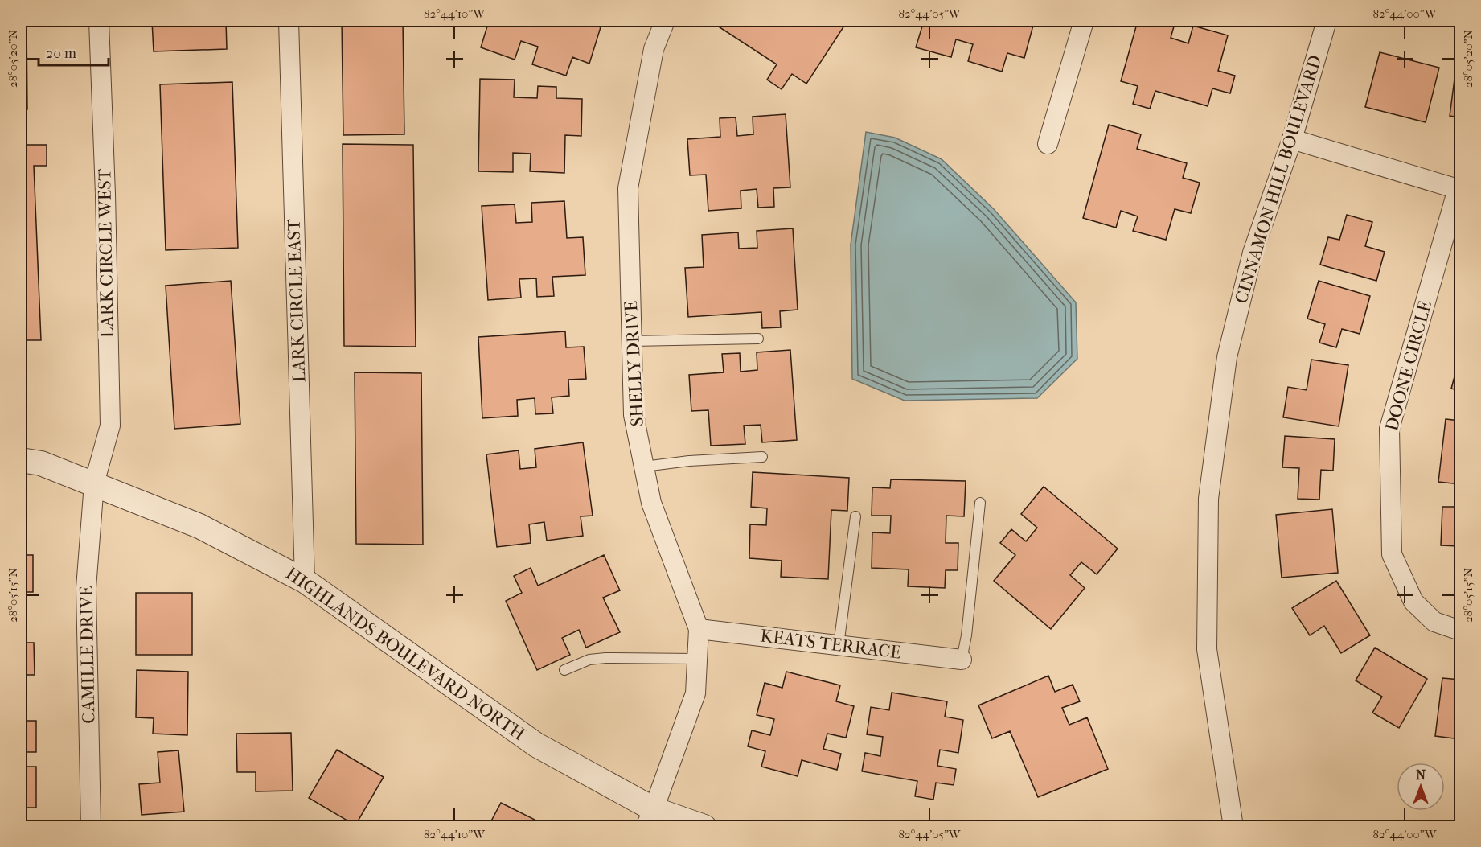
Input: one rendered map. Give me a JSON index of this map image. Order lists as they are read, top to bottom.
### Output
{
  "streets": {
    "street": [
      "CINNAMON HILL BOULEVARD",
      "LARK CIRCLE WEST",
      "LARK CIRCLE EAST",
      "SHELLY DRIVE",
      "DOONE CIRCLE",
      "KEATS TERRACE",
      "HIGHLANDS BOULEVARD NORTH",
      "CAMILLE DRIVE"
    ]
  },
  "crossings": [
    ["CINNAMON HILL BOULEVARD", "DOONE CIRCLE"],
    ["LARK CIRCLE WEST", "HIGHLANDS BOULEVARD NORTH"],
    ["LARK CIRCLE WEST", "CAMILLE DRIVE"],
    ["LARK CIRCLE EAST", "HIGHLANDS BOULEVARD NORTH"],
    ["SHELLY DRIVE", "KEATS TERRACE"],
    ["SHELLY DRIVE", "HIGHLANDS BOULEVARD NORTH"],
    ["HIGHLANDS BOULEVARD NORTH", "CAMILLE DRIVE"]
  ],
  "scale_bar": "20 m",
  "north": "top",
  "coordinates": [
    "82°44'10\"W",
    "82°44'05\"W",
    "82°44'00\"W",
    "28°05'20\"N",
    "28°05'15\"N"
  ]
}
